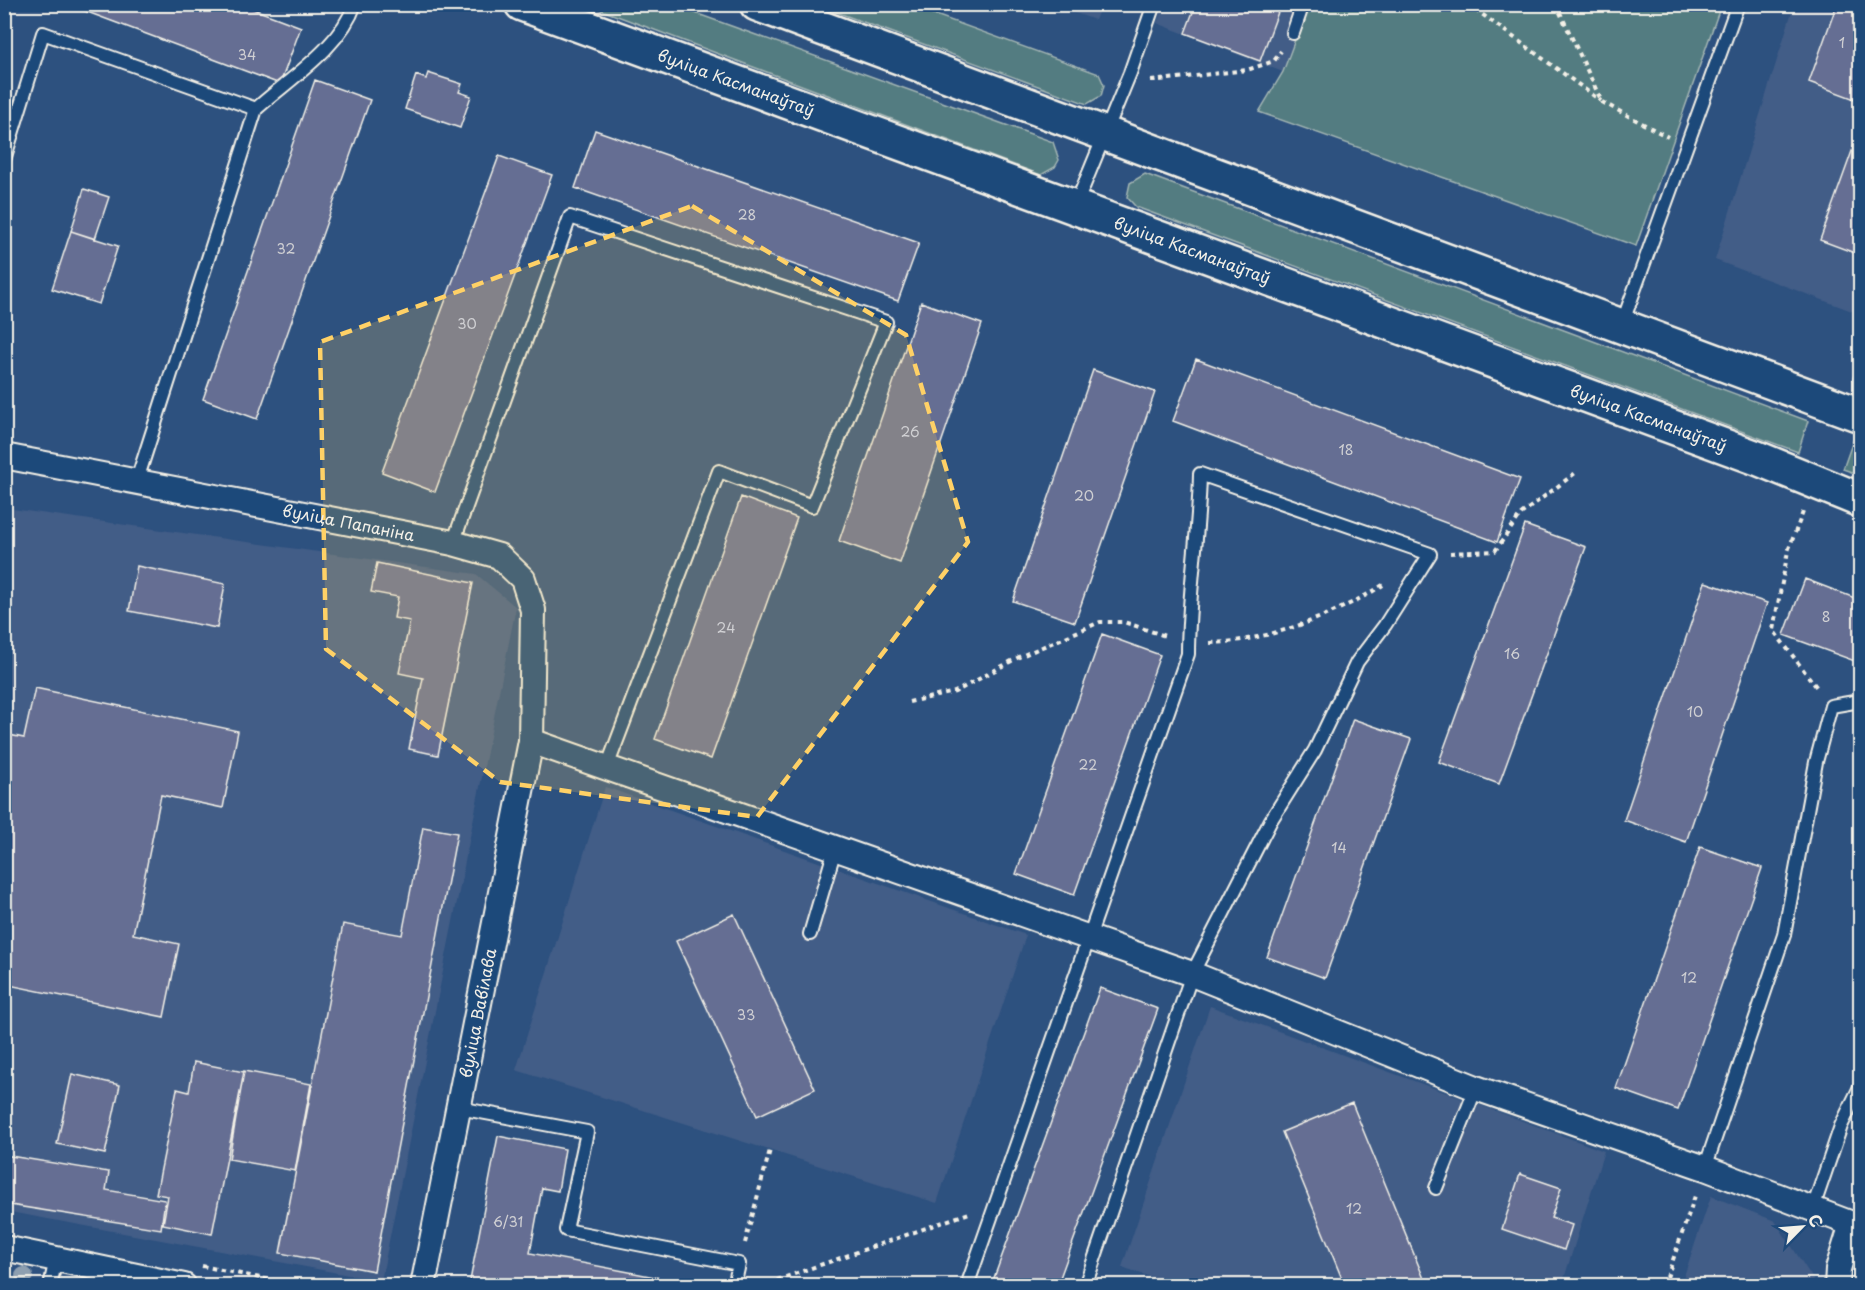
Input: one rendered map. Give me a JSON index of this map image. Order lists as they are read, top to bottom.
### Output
{
  "streets": {
    "main road": ["вуліца Касманаўтаў"],
    "street": ["вуліца Папаніна", "вуліца Вавілава"]
  },
  "crossings": [
    ["вуліца Папаніна", "вуліца Вавілава"]
  ],
  "house_numbers": [
    "1",
    "34",
    "28",
    "32",
    "30",
    "26",
    "18",
    "20",
    "8",
    "24",
    "16",
    "10",
    "22",
    "14",
    "12",
    "33",
    "12",
    "6/31"
  ],
  "north": "top right"
}
